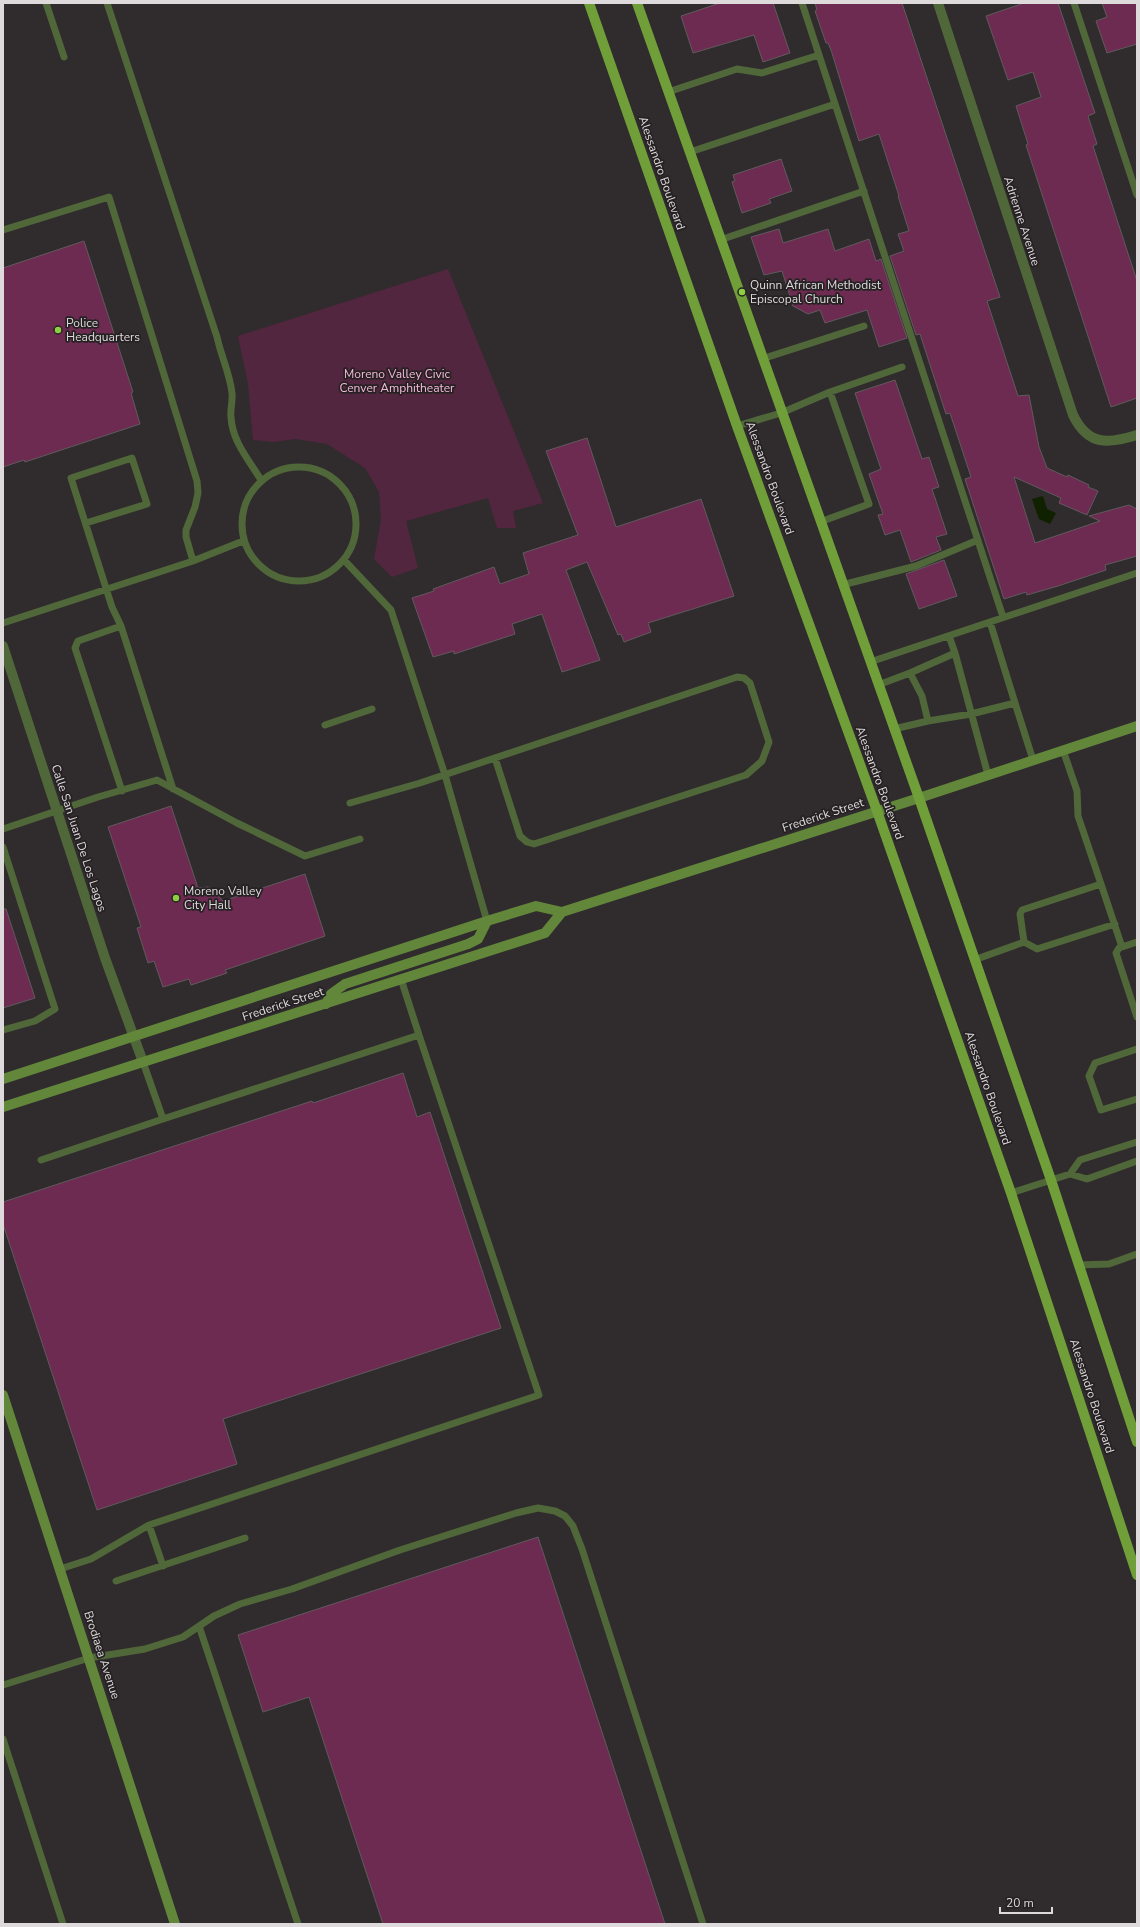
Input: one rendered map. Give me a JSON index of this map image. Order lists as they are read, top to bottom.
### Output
{
  "streets": {
    "main road": ["Alessandro Boulevard", "Frederick Street", "Brodiaea Avenue"],
    "street": ["Adrienne Avenue", "Calle San Juan De Los Lagos"]
  },
  "crossings": [
    ["Alessandro Boulevard", "Frederick Street"],
    ["Frederick Street", "Calle San Juan De Los Lagos"]
  ],
  "parks": ["Moreno Valley Civic Cenver Amphitheater"],
  "places": ["Quinn African Methodist Episcopal Church", "Police Headquarters", "Moreno Valley City Hall"],
  "scale_bar": "20 m"
}
